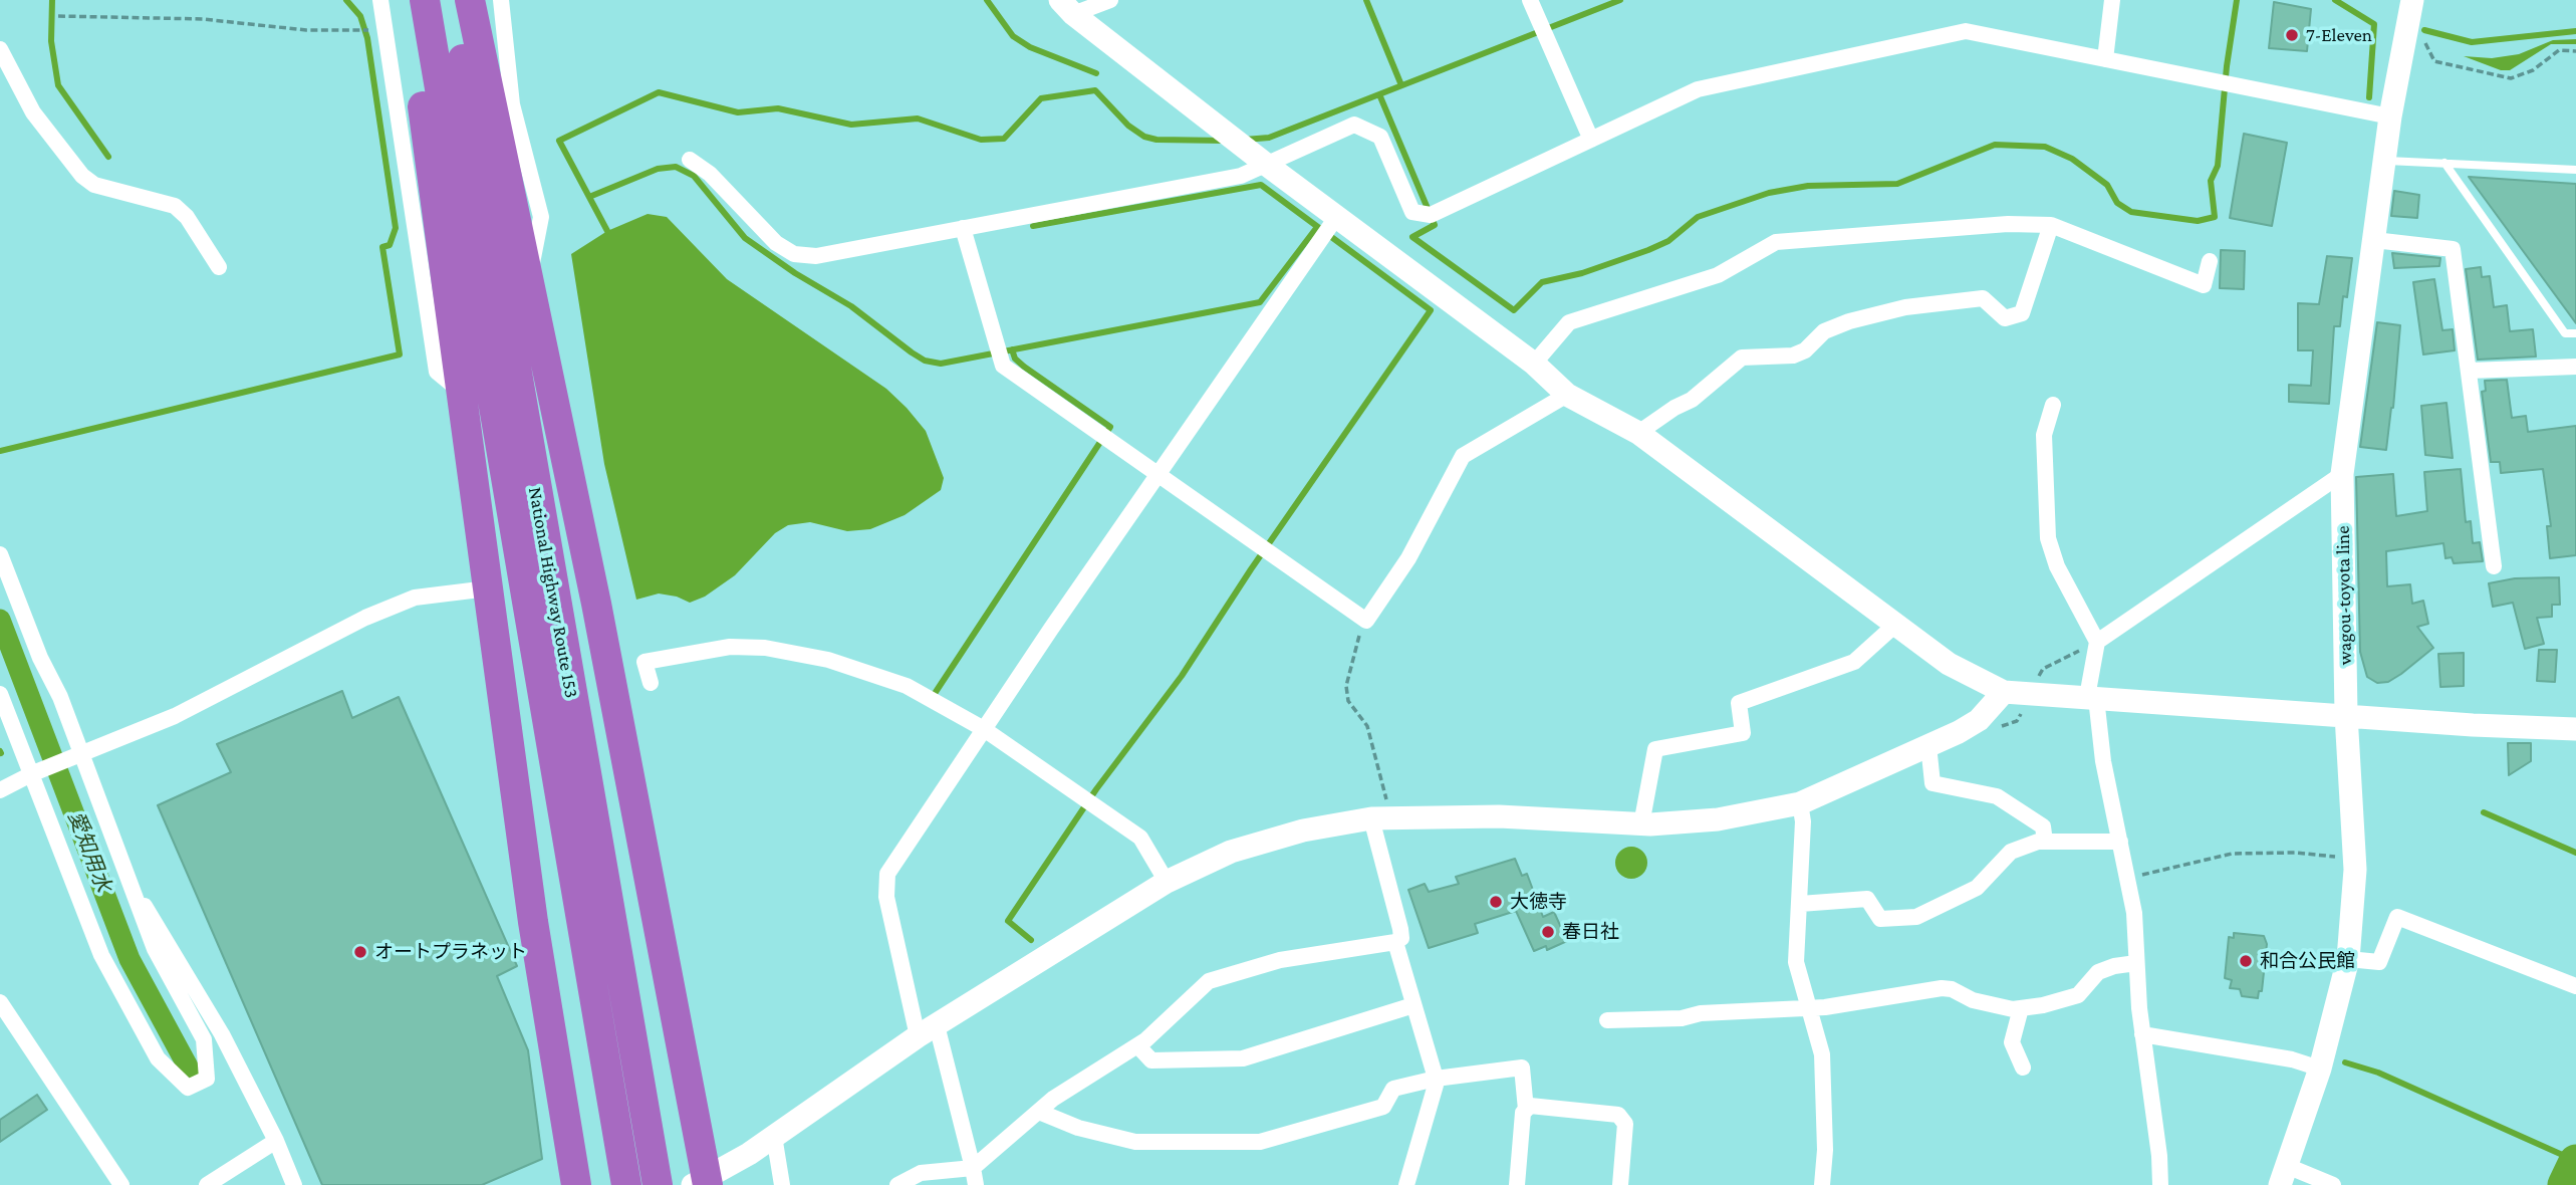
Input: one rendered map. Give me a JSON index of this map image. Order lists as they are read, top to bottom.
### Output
{
  "streets": {
    "highway": ["National Highway Route 153"],
    "street": ["wagou-toyota line"]
  },
  "water": ["愛知用水"],
  "places": [
    "7-Eleven",
    "大徳寺",
    "春日社",
    "オートプラネット",
    "和合公民館"
  ]
}
